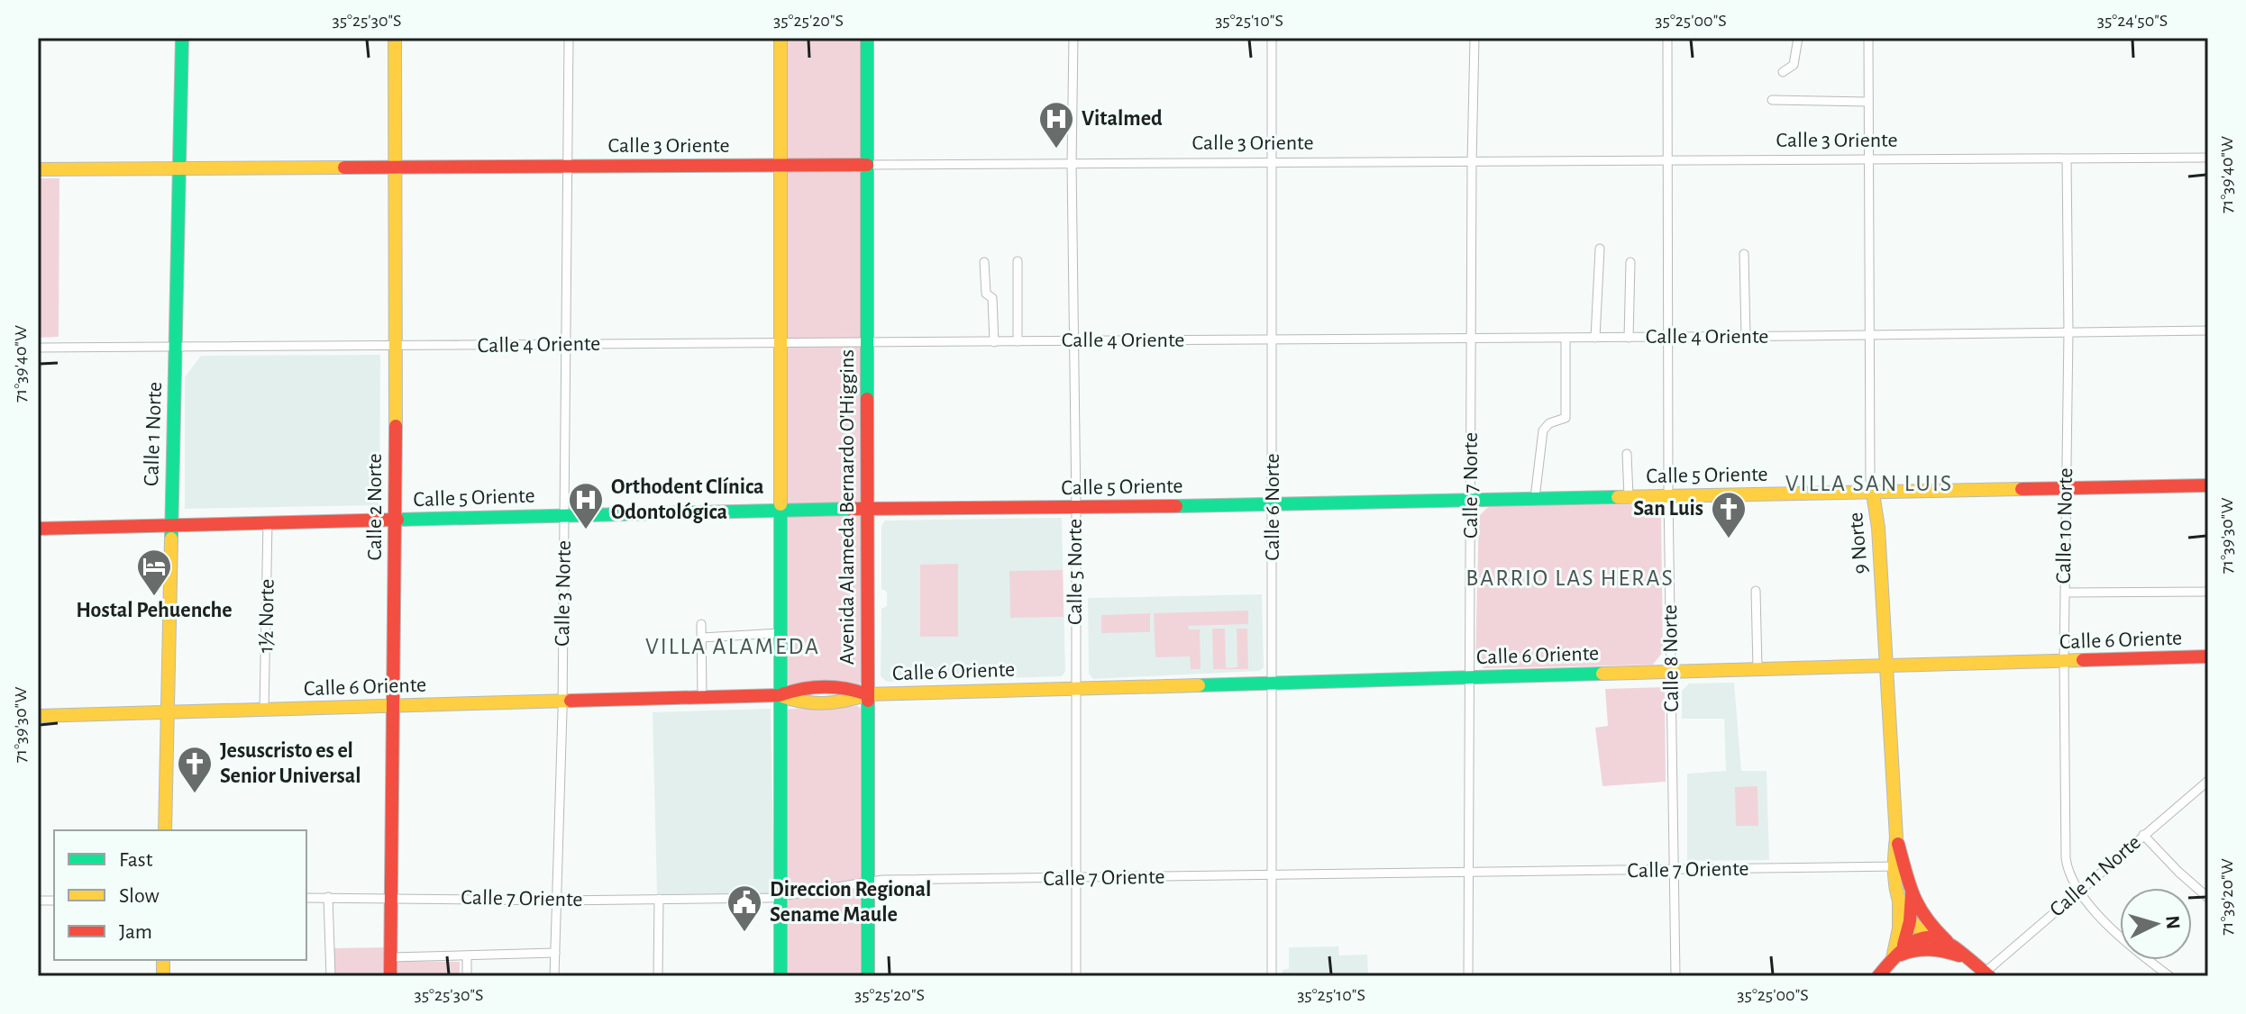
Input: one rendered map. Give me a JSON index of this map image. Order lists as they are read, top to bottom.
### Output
{
  "streets": {
    "main road": [
      "Calle 3 Oriente",
      "Calle 1 Norte",
      "Calle 5 Oriente",
      "Calle 2 Norte",
      "Avenida Alameda Bernardo O'Higgins",
      "9 Norte",
      "Calle 6 Oriente"
    ],
    "street": [
      "Calle 4 Oriente",
      "Calle 7 Norte",
      "Calle 6 Norte",
      "Calle 10 Norte",
      "Calle 5 Norte",
      "Calle 3 Norte",
      "1½ Norte",
      "Calle 8 Norte",
      "Calle 7 Oriente",
      "Calle 11 Norte"
    ]
  },
  "crossings": [
    ["Calle 3 Oriente", "Calle 1 Norte"],
    ["Calle 3 Oriente", "Calle 7 Norte"],
    ["Calle 3 Oriente", "Calle 2 Norte"],
    ["Calle 3 Oriente", "Avenida Alameda Bernardo O'Higgins"],
    ["Calle 3 Oriente", "Calle 6 Norte"],
    ["Calle 3 Oriente", "Calle 10 Norte"],
    ["Calle 3 Oriente", "9 Norte"],
    ["Calle 3 Oriente", "Calle 5 Norte"],
    ["Calle 3 Oriente", "Calle 3 Norte"],
    ["Calle 3 Oriente", "Calle 8 Norte"],
    ["Calle 4 Oriente", "Calle 1 Norte"],
    ["Calle 4 Oriente", "Calle 7 Norte"],
    ["Calle 4 Oriente", "Calle 2 Norte"],
    ["Calle 4 Oriente", "Avenida Alameda Bernardo O'Higgins"],
    ["Calle 4 Oriente", "Calle 6 Norte"],
    ["Calle 4 Oriente", "Calle 10 Norte"],
    ["Calle 4 Oriente", "9 Norte"],
    ["Calle 4 Oriente", "Calle 5 Norte"],
    ["Calle 4 Oriente", "Calle 3 Norte"],
    ["Calle 4 Oriente", "Calle 8 Norte"],
    ["Calle 1 Norte", "Calle 5 Oriente"],
    ["Calle 1 Norte", "Calle 6 Oriente"],
    ["Calle 5 Oriente", "Calle 7 Norte"],
    ["Calle 5 Oriente", "Calle 2 Norte"],
    ["Calle 5 Oriente", "Avenida Alameda Bernardo O'Higgins"],
    ["Calle 5 Oriente", "Calle 6 Norte"],
    ["Calle 5 Oriente", "Calle 10 Norte"],
    ["Calle 5 Oriente", "9 Norte"],
    ["Calle 5 Oriente", "Calle 5 Norte"],
    ["Calle 5 Oriente", "Calle 3 Norte"],
    ["Calle 5 Oriente", "1½ Norte"],
    ["Calle 5 Oriente", "Calle 8 Norte"],
    ["Calle 7 Norte", "Calle 6 Oriente"],
    ["Calle 7 Norte", "Calle 7 Oriente"],
    ["Calle 2 Norte", "Calle 6 Oriente"],
    ["Calle 2 Norte", "Calle 7 Oriente"],
    ["Avenida Alameda Bernardo O'Higgins", "Calle 6 Oriente"],
    ["Avenida Alameda Bernardo O'Higgins", "Calle 7 Oriente"],
    ["Calle 6 Norte", "Calle 6 Oriente"],
    ["Calle 6 Norte", "Calle 7 Oriente"],
    ["Calle 10 Norte", "Calle 6 Oriente"],
    ["Calle 10 Norte", "Calle 11 Norte"],
    ["9 Norte", "Calle 6 Oriente"],
    ["9 Norte", "Calle 7 Oriente"],
    ["Calle 5 Norte", "Calle 6 Oriente"],
    ["Calle 5 Norte", "Calle 7 Oriente"],
    ["Calle 3 Norte", "Calle 6 Oriente"],
    ["Calle 3 Norte", "Calle 7 Oriente"],
    ["1½ Norte", "Calle 6 Oriente"],
    ["Calle 6 Oriente", "Calle 8 Norte"],
    ["Calle 8 Norte", "Calle 7 Oriente"]
  ],
  "districts": ["VILLA SAN LUIS", "BARRIO LAS HERAS", "VILLA ALAMEDA"],
  "places": {
    "hospital": ["Vitalmed", "Orthodent Clínica Odontológica"],
    "church": ["San Luis", "Jesuscristo es el Senior Universal"],
    "hotel": ["Hostal Pehuenche"],
    "public building": ["Direccion Regional Sename Maule"]
  },
  "legend": ["Fast", "Slow", "Jam"],
  "north": "right",
  "coordinates": [
    "35°25'30\"S",
    "35°25'20\"S",
    "35°25'10\"S",
    "35°25'00\"S",
    "35°24'50\"S",
    "71°39'40\"W",
    "71°39'30\"W",
    "71°39'20\"W"
  ]
}
